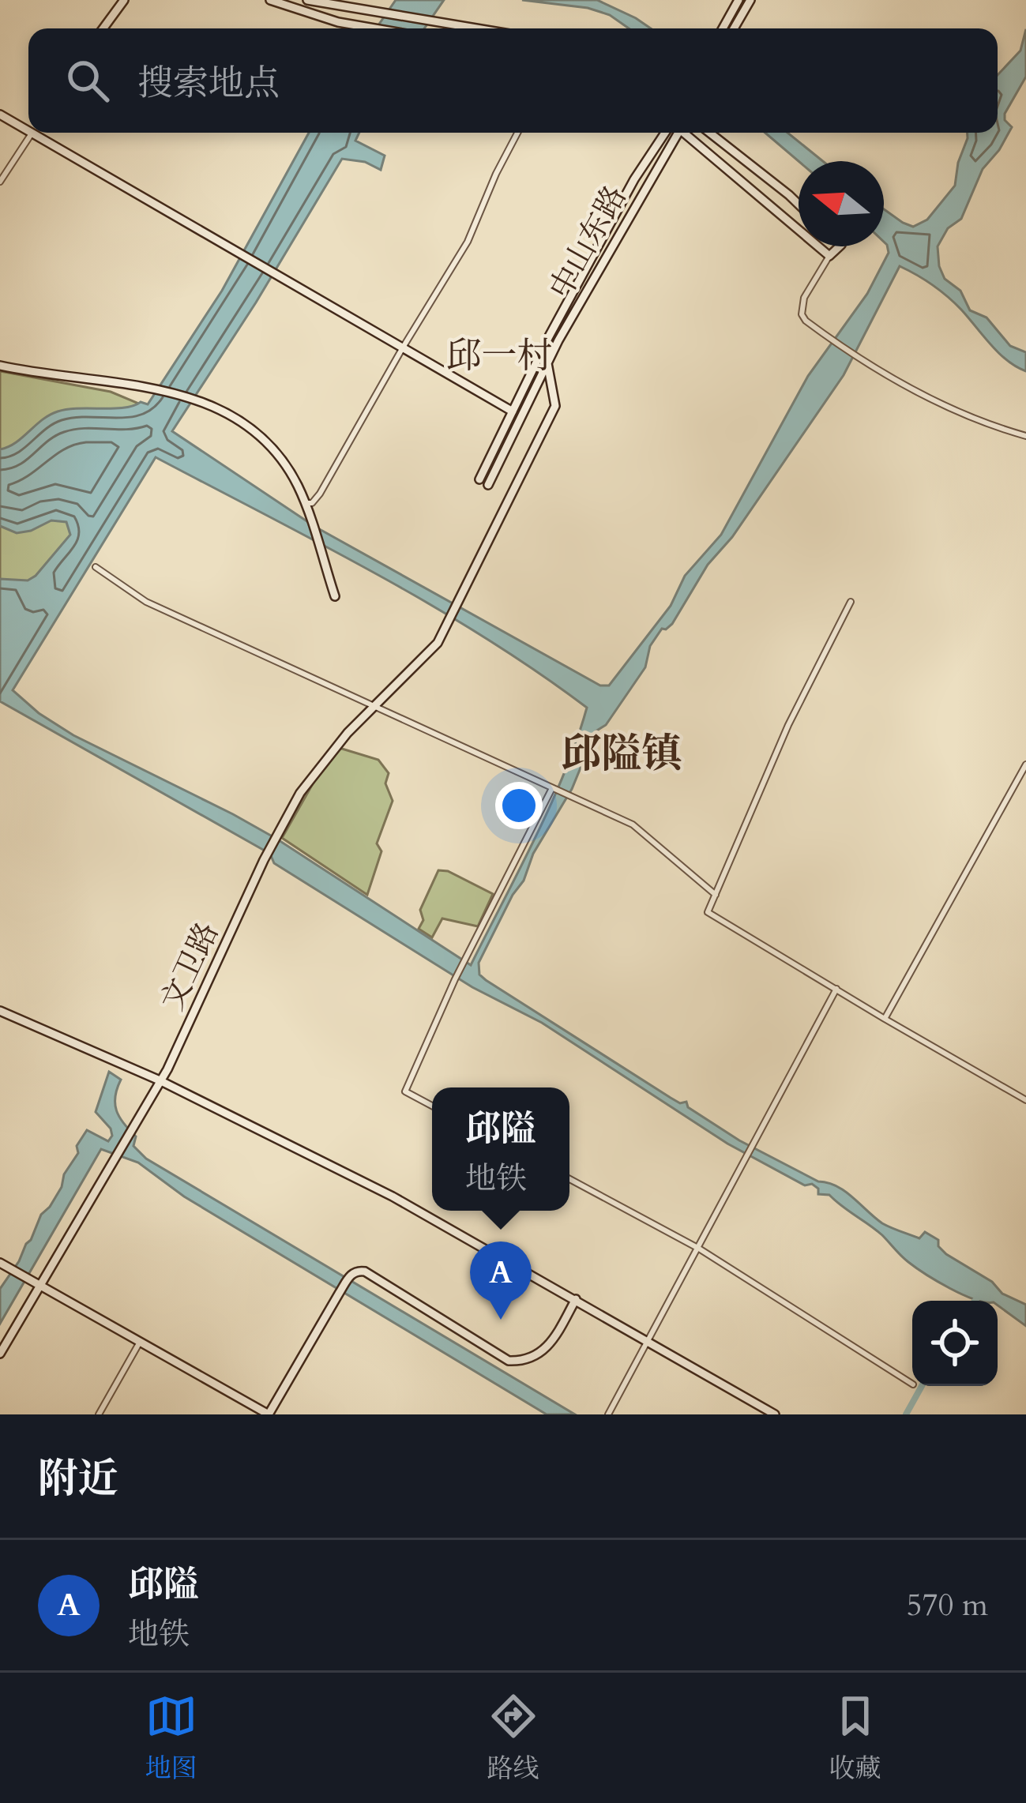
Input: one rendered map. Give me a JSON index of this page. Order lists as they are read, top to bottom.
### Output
{
  "streets": {
    "street": ["中山东路", "文卫路"]
  },
  "crossings": [
    ["中山东路", "文卫路"]
  ],
  "districts": ["邱一村", "邱隘镇"],
  "north": "left",
  "page": {
    "search": "搜索地点",
    "popup": ["邱隘", "地铁"],
    "pins": "A",
    "heading": "附近",
    "list": [
      {
        "mark": "A",
        "name": "邱隘",
        "note": "地铁",
        "value": "570 m"
      }
    ],
    "nav": ["地图", "路线", "收藏"]
  }
}
